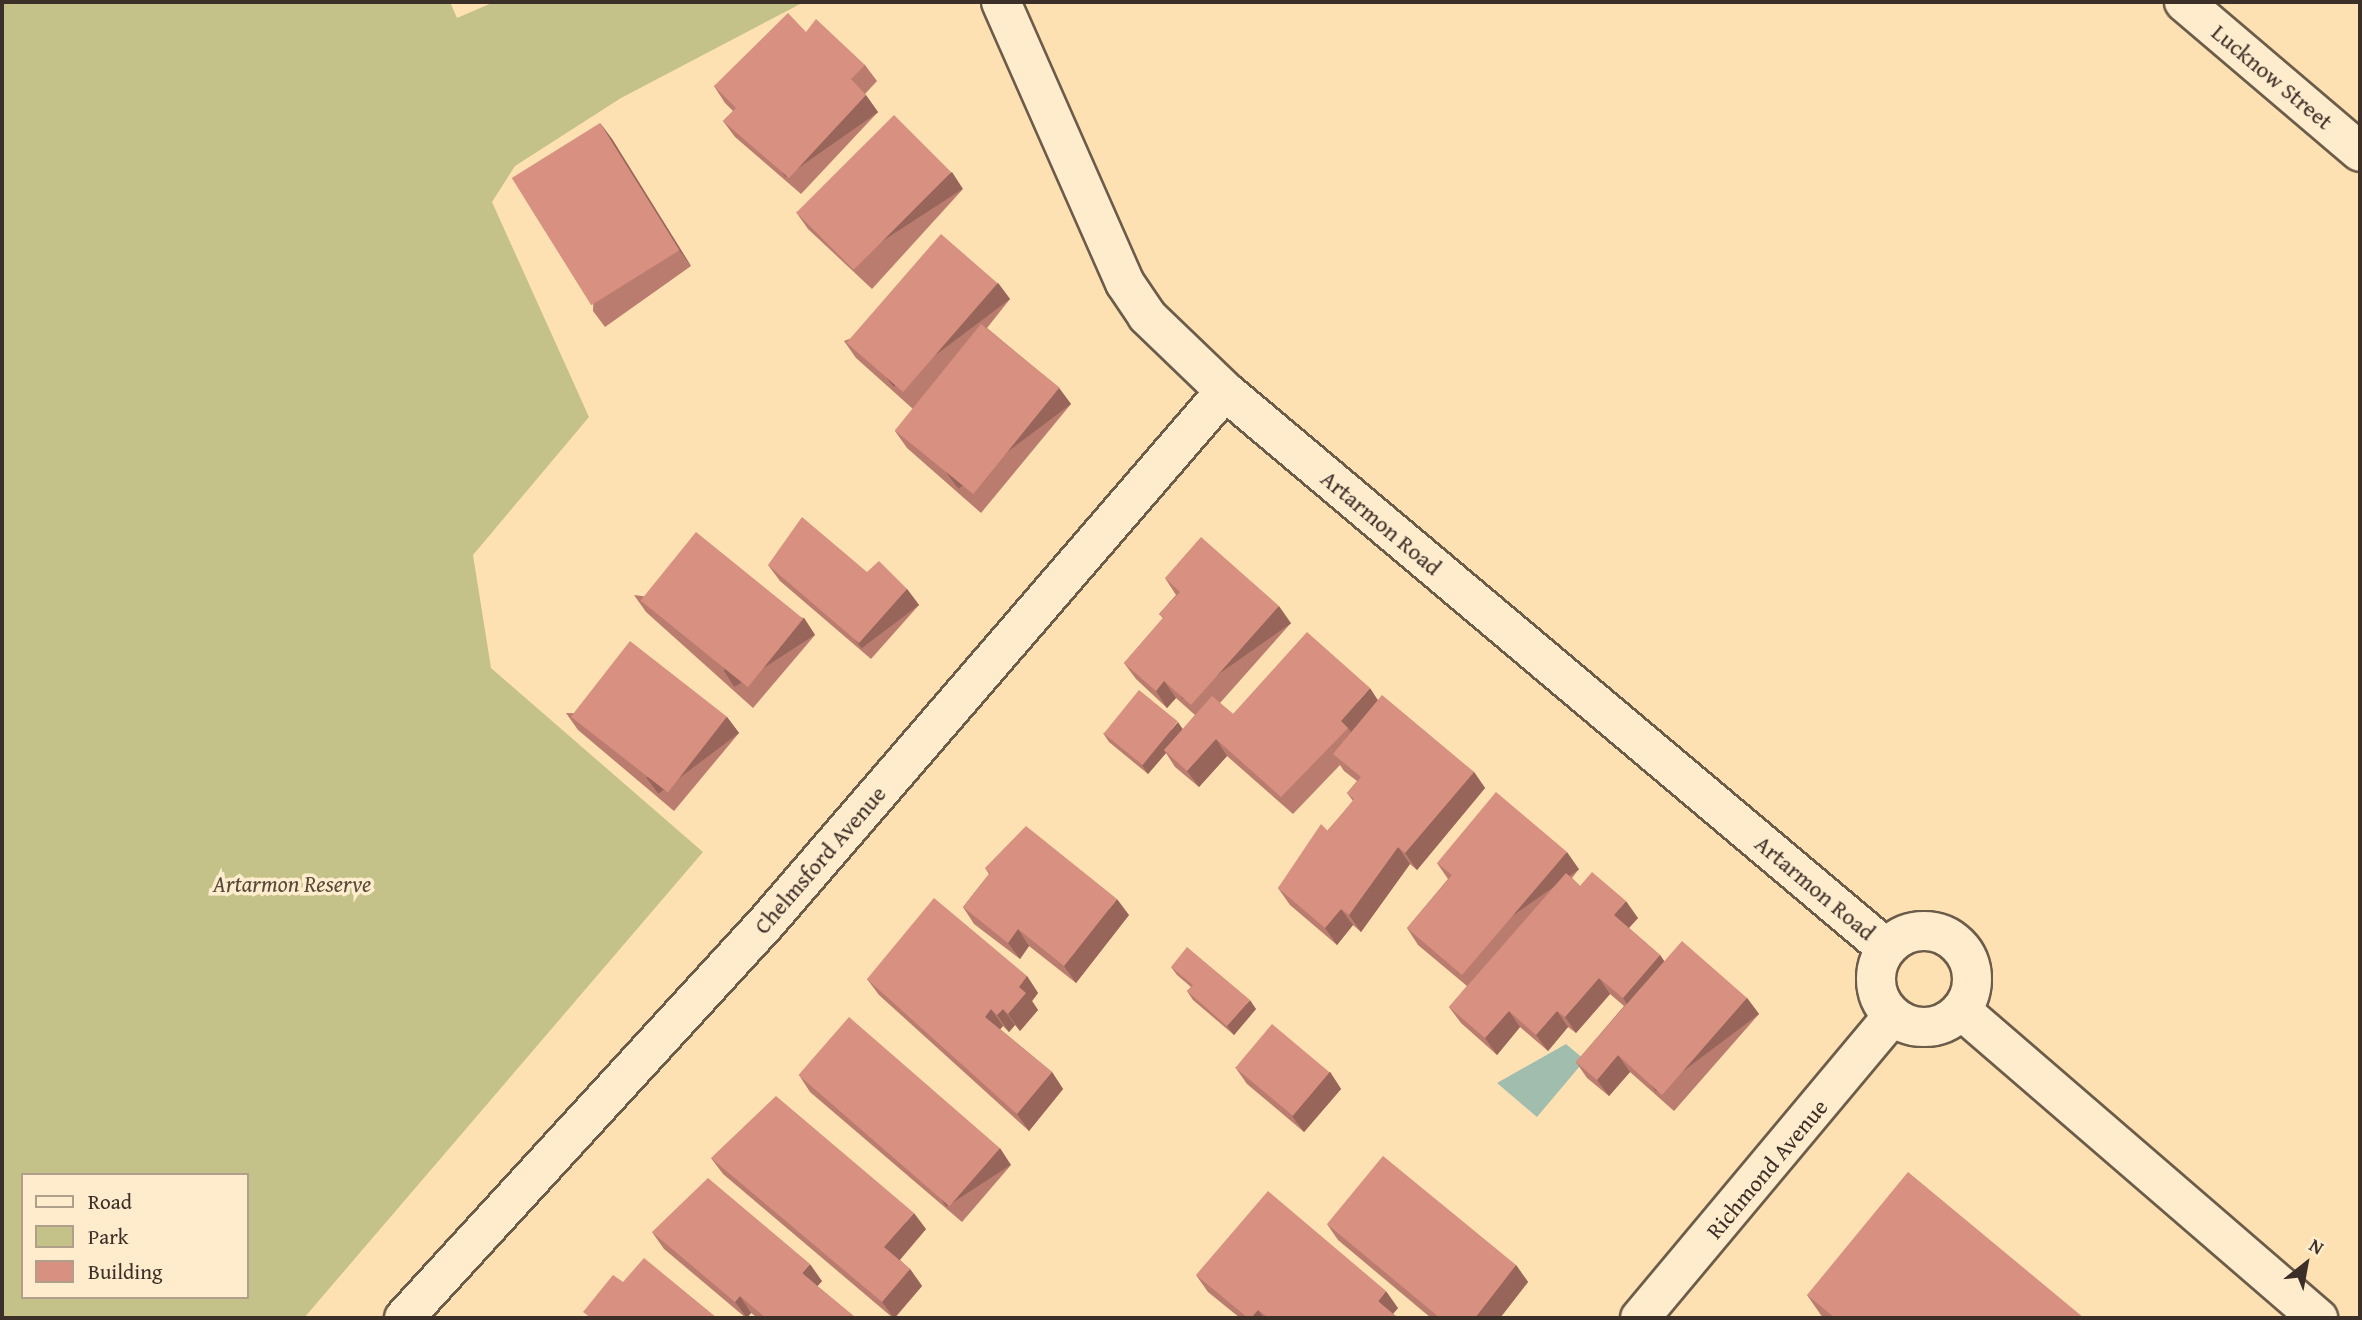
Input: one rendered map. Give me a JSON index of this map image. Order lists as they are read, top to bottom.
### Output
{
  "streets": {
    "street": [
      "Lucknow Street",
      "Artarmon Road",
      "Chelmsford Avenue",
      "Richmond Avenue"
    ]
  },
  "crossings": [
    ["Artarmon Road", "Chelmsford Avenue"],
    ["Artarmon Road", "Richmond Avenue"]
  ],
  "parks": ["Artarmon Reserve"],
  "legend": ["Road", "Park", "Building"],
  "north": "top right"
}
